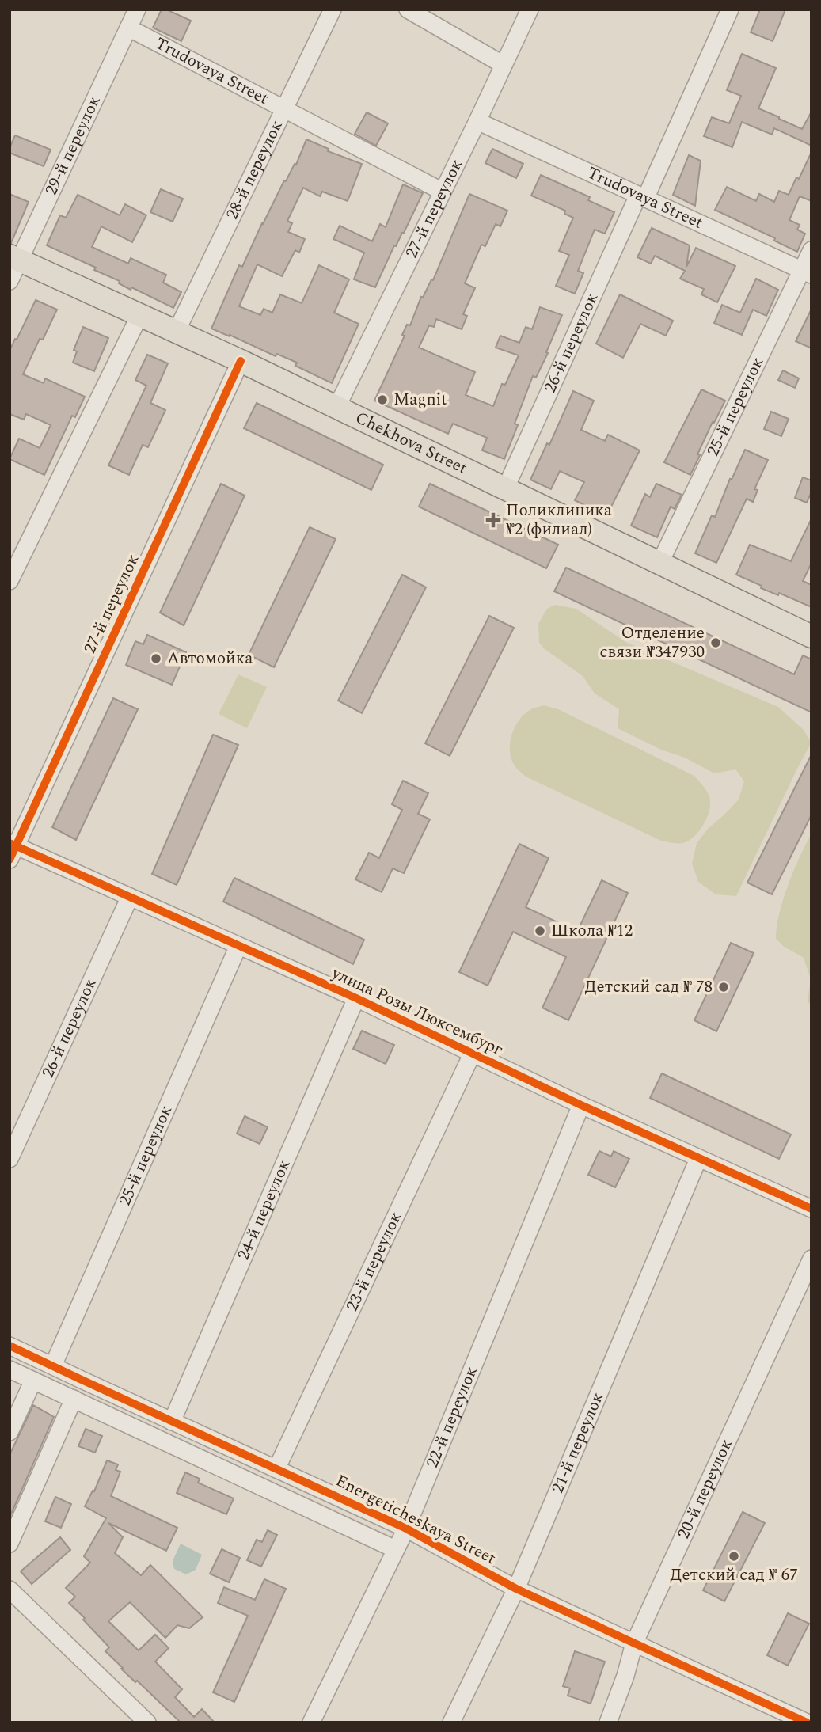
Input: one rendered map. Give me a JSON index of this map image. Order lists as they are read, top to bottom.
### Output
{
  "streets": {
    "main road": ["Chekhova Street"],
    "street": [
      "Trudovaya Street",
      "29-й переулок",
      "28-й переулок",
      "27-й переулок",
      "26-й переулок",
      "25-й переулок",
      "улица Розы Люксембург",
      "24-й переулок",
      "23-й переулок",
      "22-й переулок",
      "21-й переулок",
      "20-й переулок",
      "Energeticheskaya Street"
    ]
  },
  "crossings": [
    ["Trudovaya Street", "29-й переулок"],
    ["Trudovaya Street", "28-й переулок"],
    ["Trudovaya Street", "27-й переулок"],
    ["Trudovaya Street", "26-й переулок"],
    ["Trudovaya Street", "25-й переулок"],
    ["29-й переулок", "Chekhova Street"],
    ["28-й переулок", "Chekhova Street"],
    ["27-й переулок", "Chekhova Street"],
    ["27-й переулок", "улица Розы Люксембург"],
    ["26-й переулок", "Chekhova Street"],
    ["26-й переулок", "улица Розы Люксембург"],
    ["25-й переулок", "Chekhova Street"],
    ["25-й переулок", "улица Розы Люксембург"],
    ["25-й переулок", "Energeticheskaya Street"],
    ["улица Розы Люксембург", "24-й переулок"],
    ["улица Розы Люксембург", "23-й переулок"],
    ["улица Розы Люксембург", "22-й переулок"],
    ["улица Розы Люксембург", "21-й переулок"],
    ["24-й переулок", "Energeticheskaya Street"],
    ["23-й переулок", "Energeticheskaya Street"],
    ["22-й переулок", "Energeticheskaya Street"],
    ["21-й переулок", "Energeticheskaya Street"],
    ["20-й переулок", "Energeticheskaya Street"]
  ],
  "places": {
    "other": [
      "Magnit",
      "Отделение связи №347930",
      "Автомойка",
      "Школа №12",
      "Детский сад № 78",
      "Детский сад № 67"
    ],
    "health": ["Поликлиника №2 (филиал)"]
  }
}
